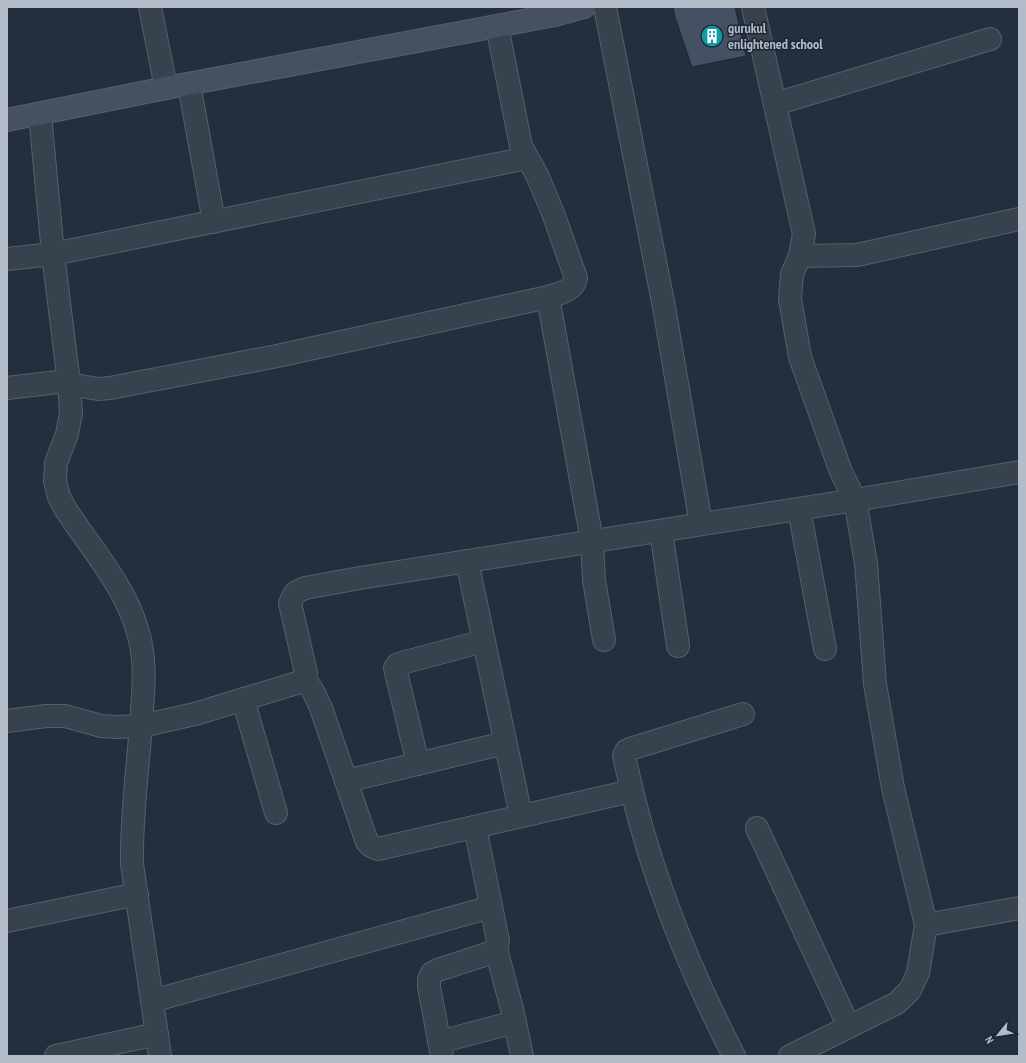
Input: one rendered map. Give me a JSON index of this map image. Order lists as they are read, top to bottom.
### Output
{
  "places": {
    "building": ["gurukul enlightened school"]
  },
  "north": "bottom left"
}
